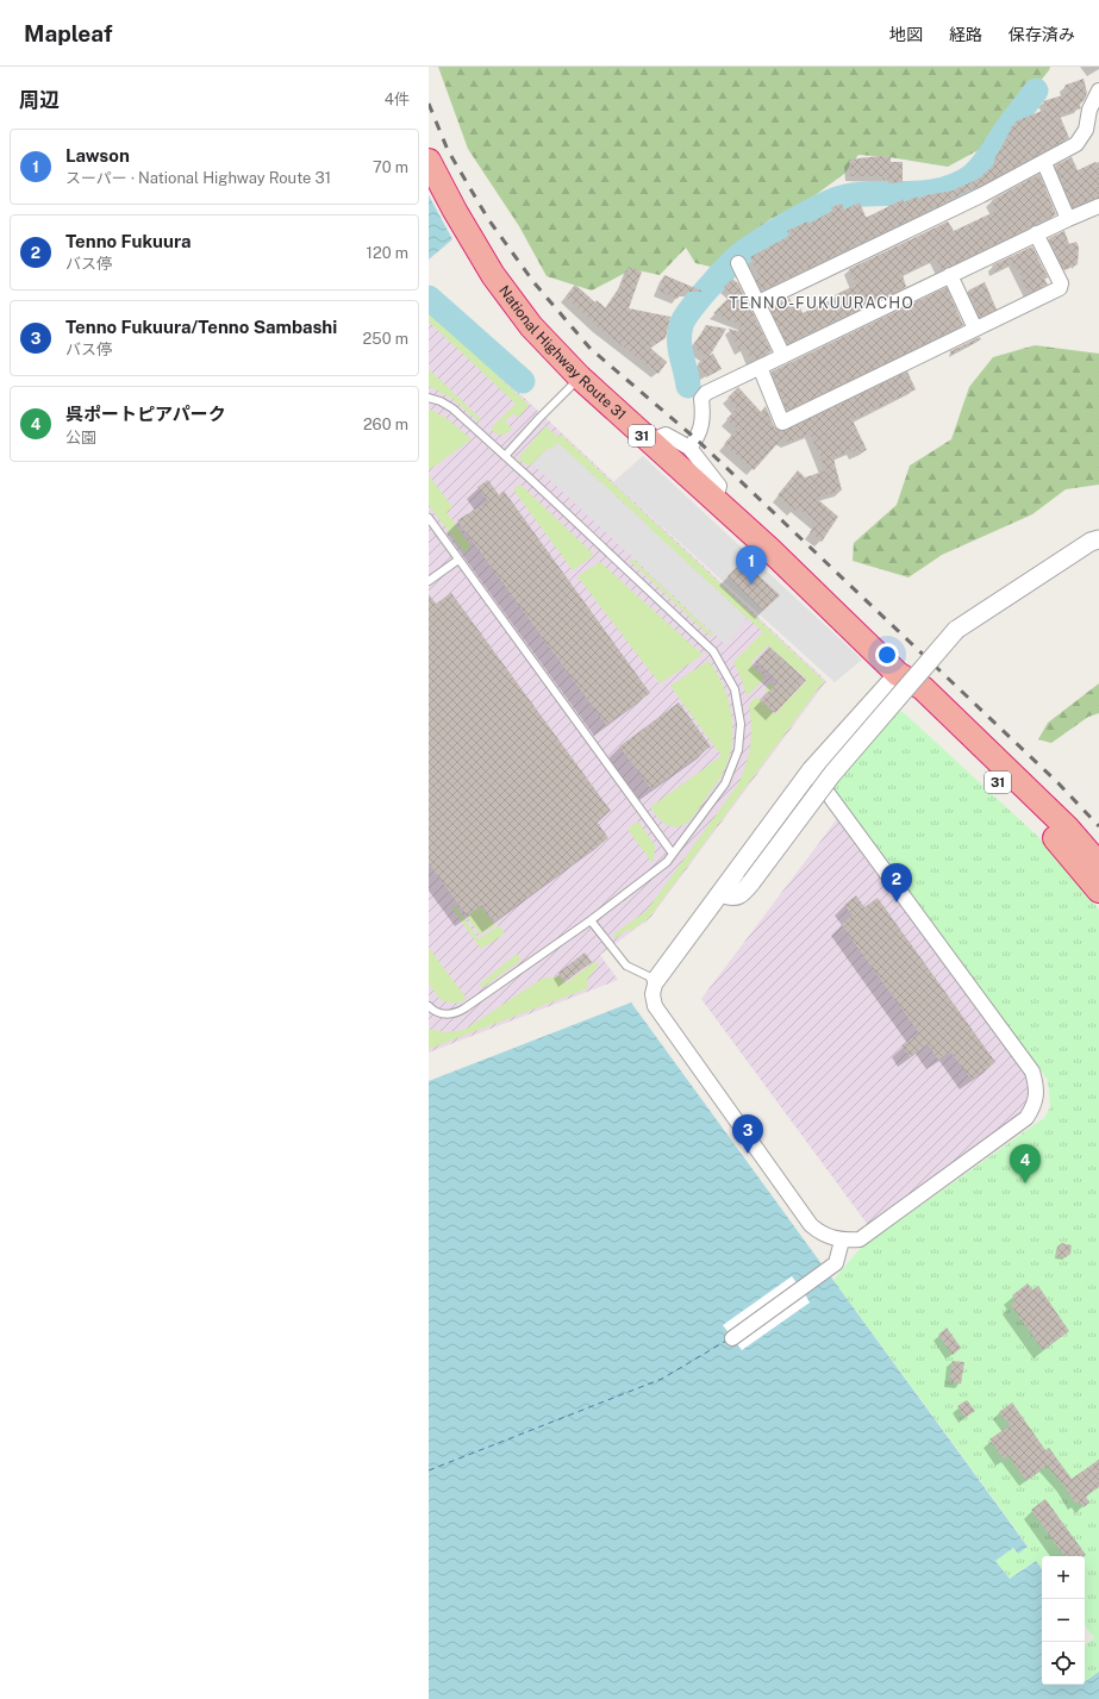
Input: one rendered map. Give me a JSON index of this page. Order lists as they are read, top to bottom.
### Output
{
  "streets": {
    "highway": ["National Highway Route 31", "31"]
  },
  "districts": ["TENNO-FUKUURACHO"],
  "page": {
    "header": "Mapleaf",
    "nav": ["地図", "経路", "保存済み"],
    "heading": ["周辺", "4件"],
    "list": [
      {
        "mark": "1",
        "name": "Lawson",
        "note": "スーパー · National Highway Route 31",
        "value": "70 m"
      },
      {
        "mark": "2",
        "name": "Tenno Fukuura",
        "note": "バス停",
        "value": "120 m"
      },
      {
        "mark": "3",
        "name": "Tenno Fukuura/Tenno Sambashi",
        "note": "バス停",
        "value": "250 m"
      },
      {
        "mark": "4",
        "name": "呉ポートピアパーク",
        "note": "公園",
        "value": "260 m"
      }
    ],
    "pins": [
      "1",
      "2",
      "3",
      "4"
    ],
    "map_buttons": ["+", "−"]
  }
}
